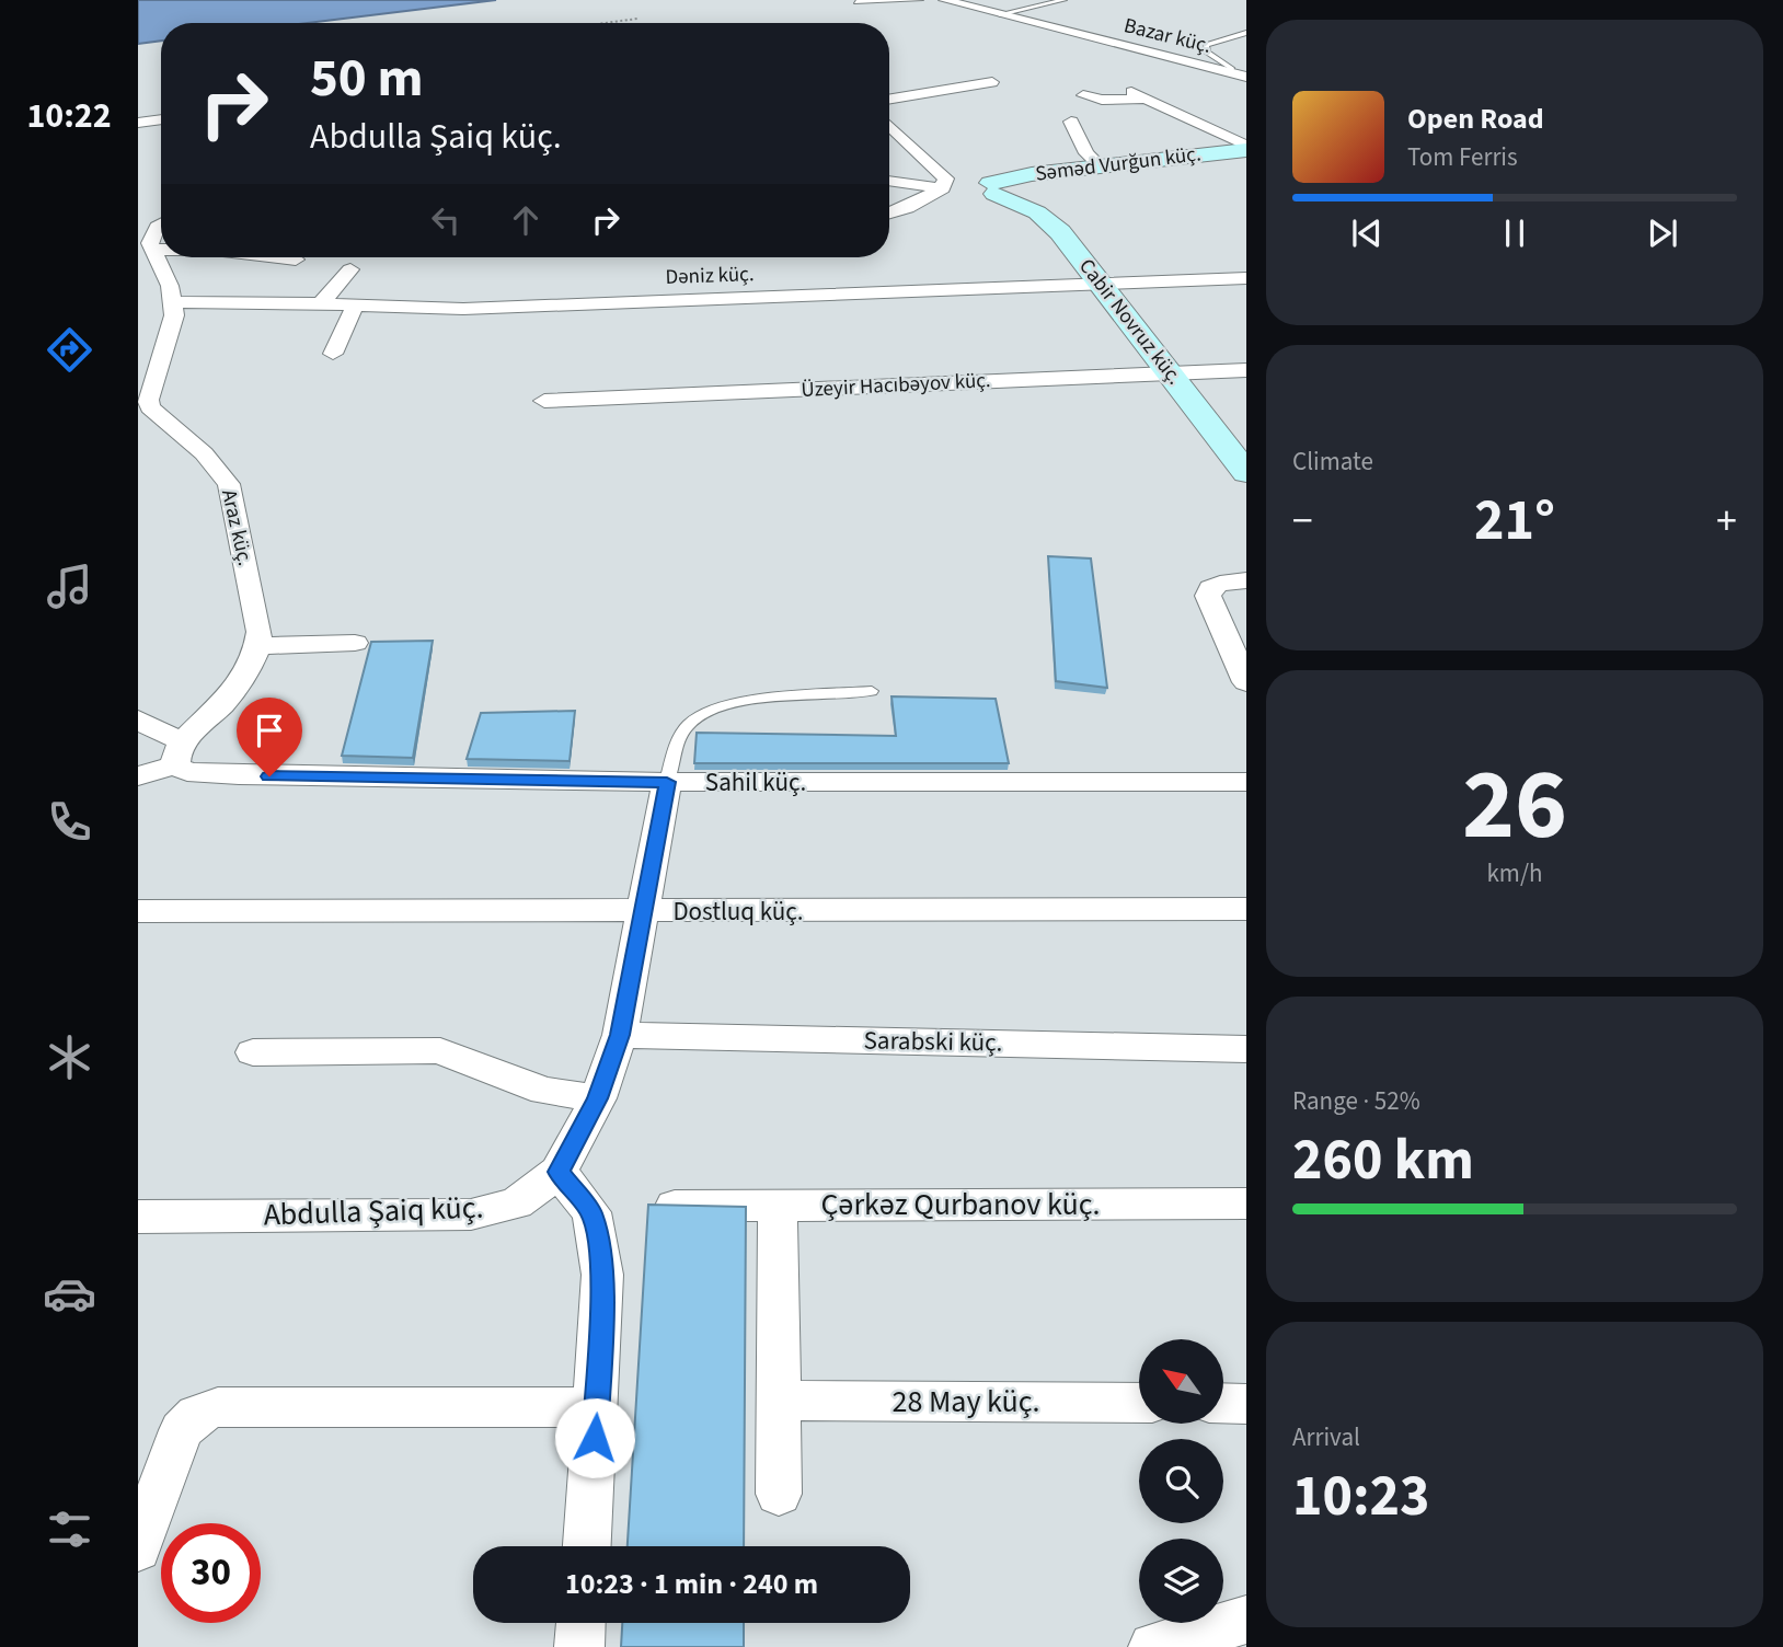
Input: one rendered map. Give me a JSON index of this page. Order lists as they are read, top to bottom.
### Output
{
  "streets": {
    "main road": ["Səməd Vurğun küç.", "Cabir Novruz küç."],
    "street": [
      "Bazar küç.",
      "Dәniz küç.",
      "Üzeyir Hacıbəyov küç.",
      "Araz küç.",
      "Sahil küç.",
      "Dostluq küç.",
      "Sarabski küç.",
      "Çərkəz Qurbanov küç.",
      "Abdulla Şaiq küç.",
      "28 May küç."
    ]
  },
  "crossings": [
    ["Səməd Vurğun küç.", "Cabir Novruz küç."],
    ["Dәniz küç.", "Cabir Novruz küç."],
    ["Dәniz küç.", "Araz küç."],
    ["Cabir Novruz küç.", "Üzeyir Hacıbəyov küç."],
    ["Sahil küç.", "Abdulla Şaiq küç."],
    ["Dostluq küç.", "Abdulla Şaiq küç."],
    ["Sarabski küç.", "Abdulla Şaiq küç."]
  ],
  "north": "top left",
  "page": {
    "tabs": "10:22",
    "turn": ["50 m", "Abdulla Şaiq küç."],
    "song": ["Open Road", "Tom Ferris"],
    "tile": [
      "Climate",
      ["26", "km/h"],
      ["Range · 52%", "260 km"],
      ["Arrival", "10:23"]
    ],
    "heat": ["−", "21°", "+"],
    "limit": "30",
    "trip": "10:23 · 1 min · 240 m"
  }
}
